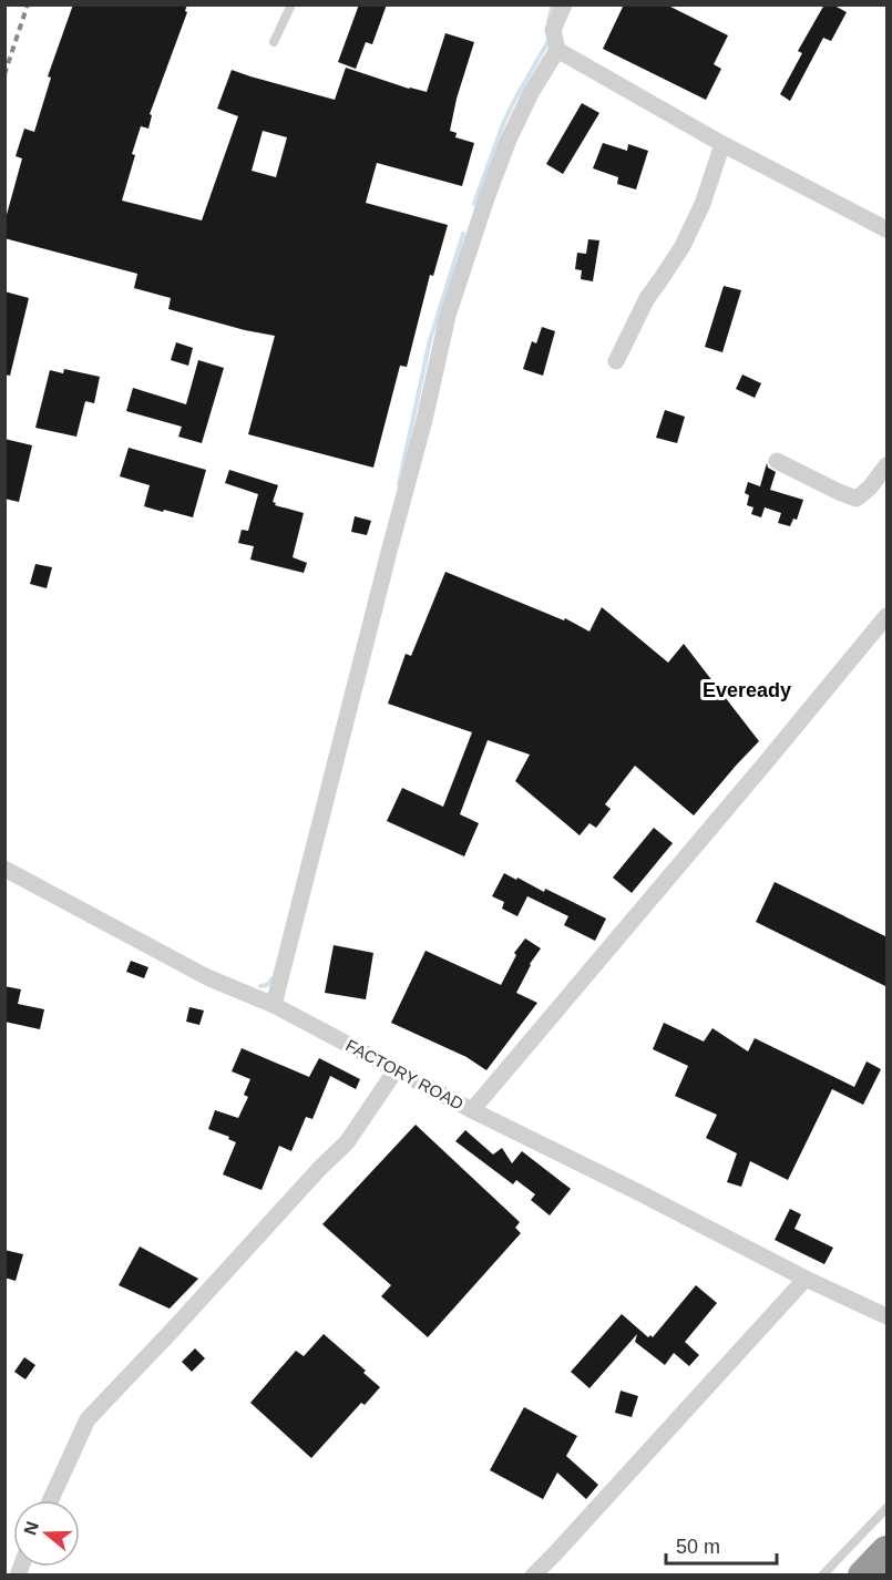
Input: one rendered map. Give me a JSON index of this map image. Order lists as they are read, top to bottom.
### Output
{
  "streets": {
    "street": ["FACTORY ROAD"]
  },
  "districts": ["Eveready"],
  "scale_bar": "50 m",
  "north": "left"
}
